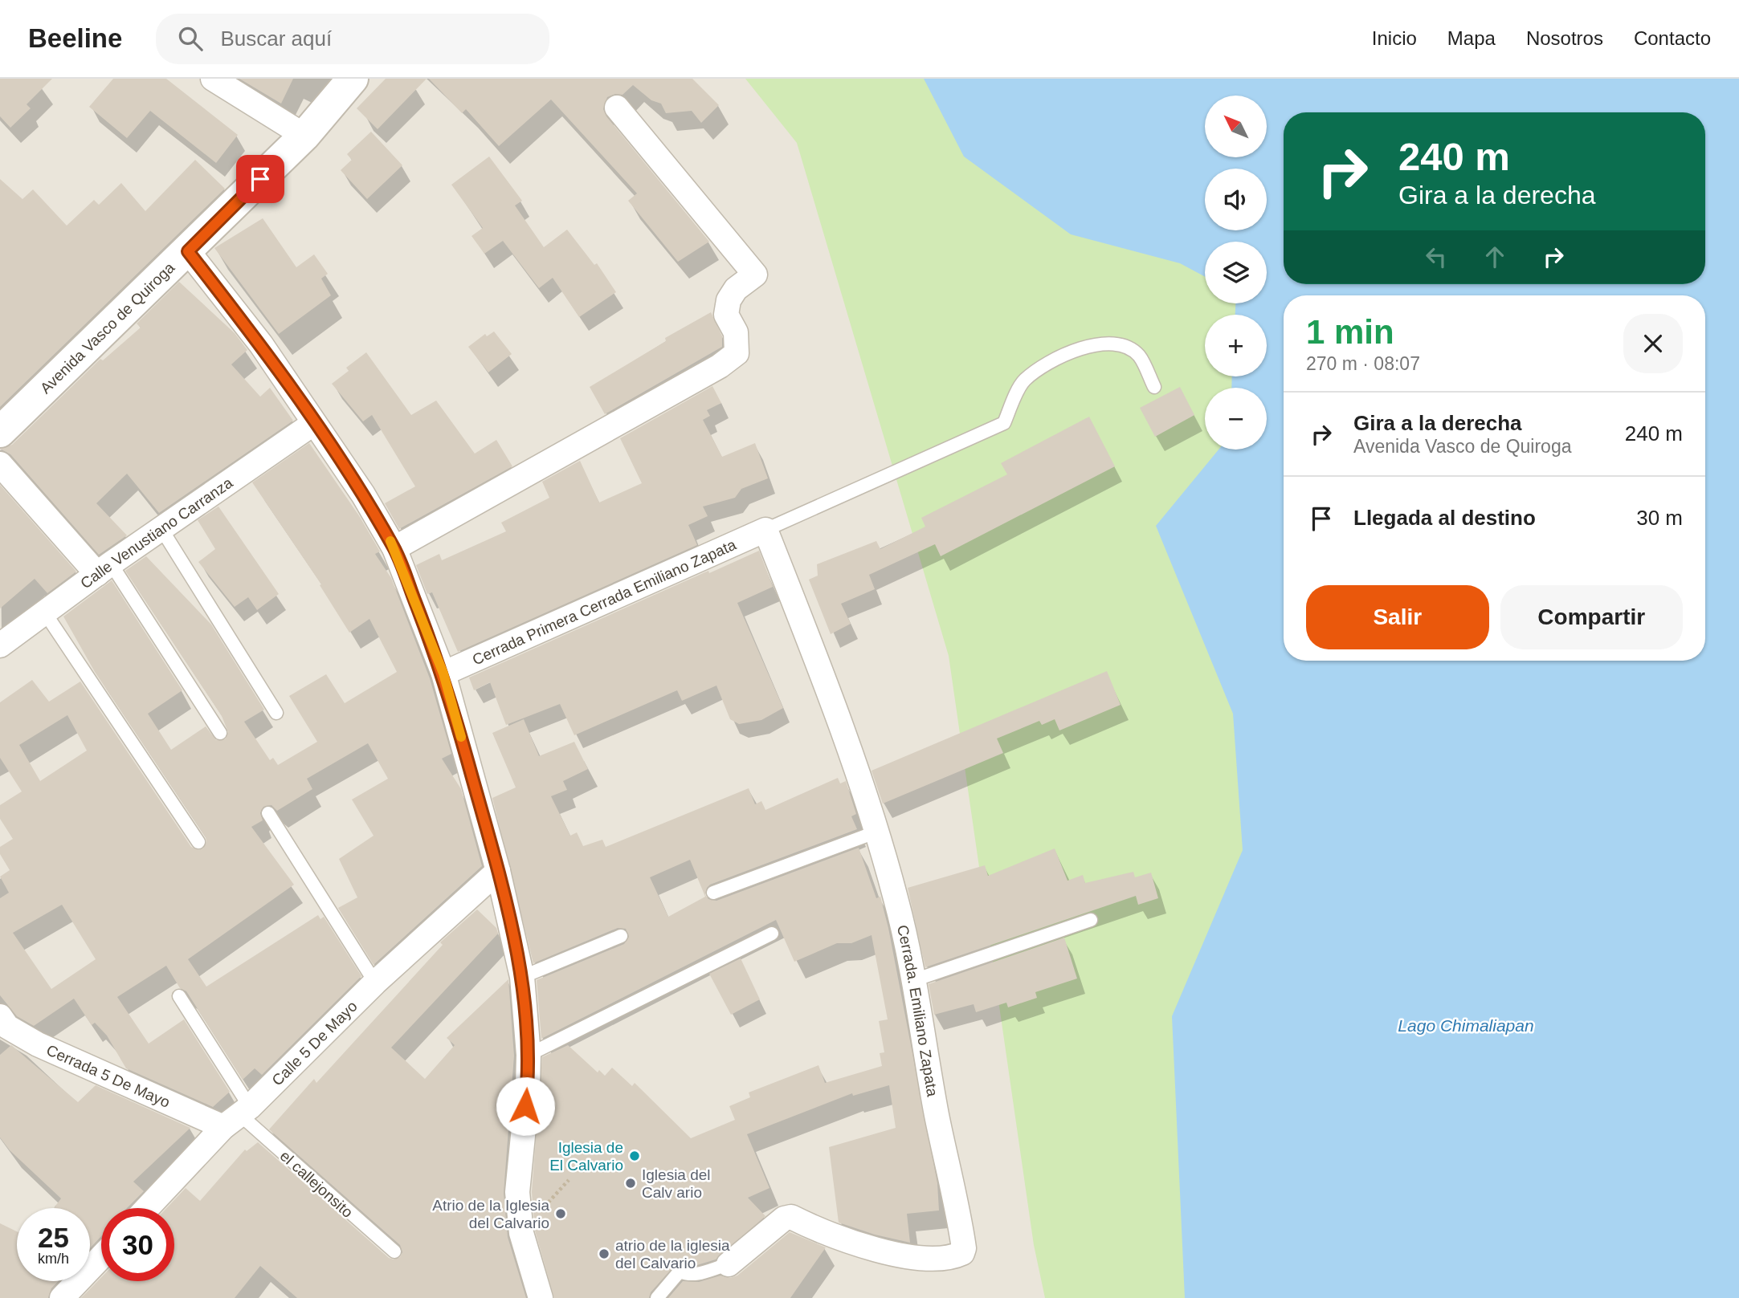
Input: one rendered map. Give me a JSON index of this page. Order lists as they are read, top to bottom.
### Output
{
  "streets": {
    "street": [
      "Avenida Vasco de Quiroga",
      "Calle Venustiano Carranza",
      "Cerrada Primera Cerrada Emiliano Zapata",
      "Cerrada. Emiliano Zapata",
      "Calle 5 De Mayo",
      "Cerrada 5 De Mayo"
    ],
    "lane": ["el callejonsito"]
  },
  "crossings": [
    ["Cerrada Primera Cerrada Emiliano Zapata", "Cerrada. Emiliano Zapata"],
    ["Calle 5 De Mayo", "Cerrada 5 De Mayo"],
    ["Calle 5 De Mayo", "el callejonsito"],
    ["Cerrada 5 De Mayo", "el callejonsito"]
  ],
  "water": ["Lago Chimaliapan"],
  "places": [
    "Iglesia de El Calvario",
    "Iglesia del Calv ario",
    "Atrio de la Iglesia del Calvario",
    "atrio de la iglesia del Calvario"
  ],
  "north": "top left",
  "page": {
    "header": "Beeline",
    "search": "Buscar aquí",
    "nav": [
      "Inicio",
      "Mapa",
      "Nosotros",
      "Contacto"
    ],
    "map_buttons": ["+", "−"],
    "turn": ["240 m", "Gira a la derecha"],
    "heading": ["1 min", "270 m · 08:07"],
    "list": [
      {
        "name": "Gira a la derecha",
        "note": "Avenida Vasco de Quiroga",
        "value": "240 m"
      },
      {
        "name": "Llegada al destino",
        "value": "30 m"
      }
    ],
    "buttons": ["Salir", "Compartir"],
    "speed": "25 km/h",
    "limit": "30"
  }
}
